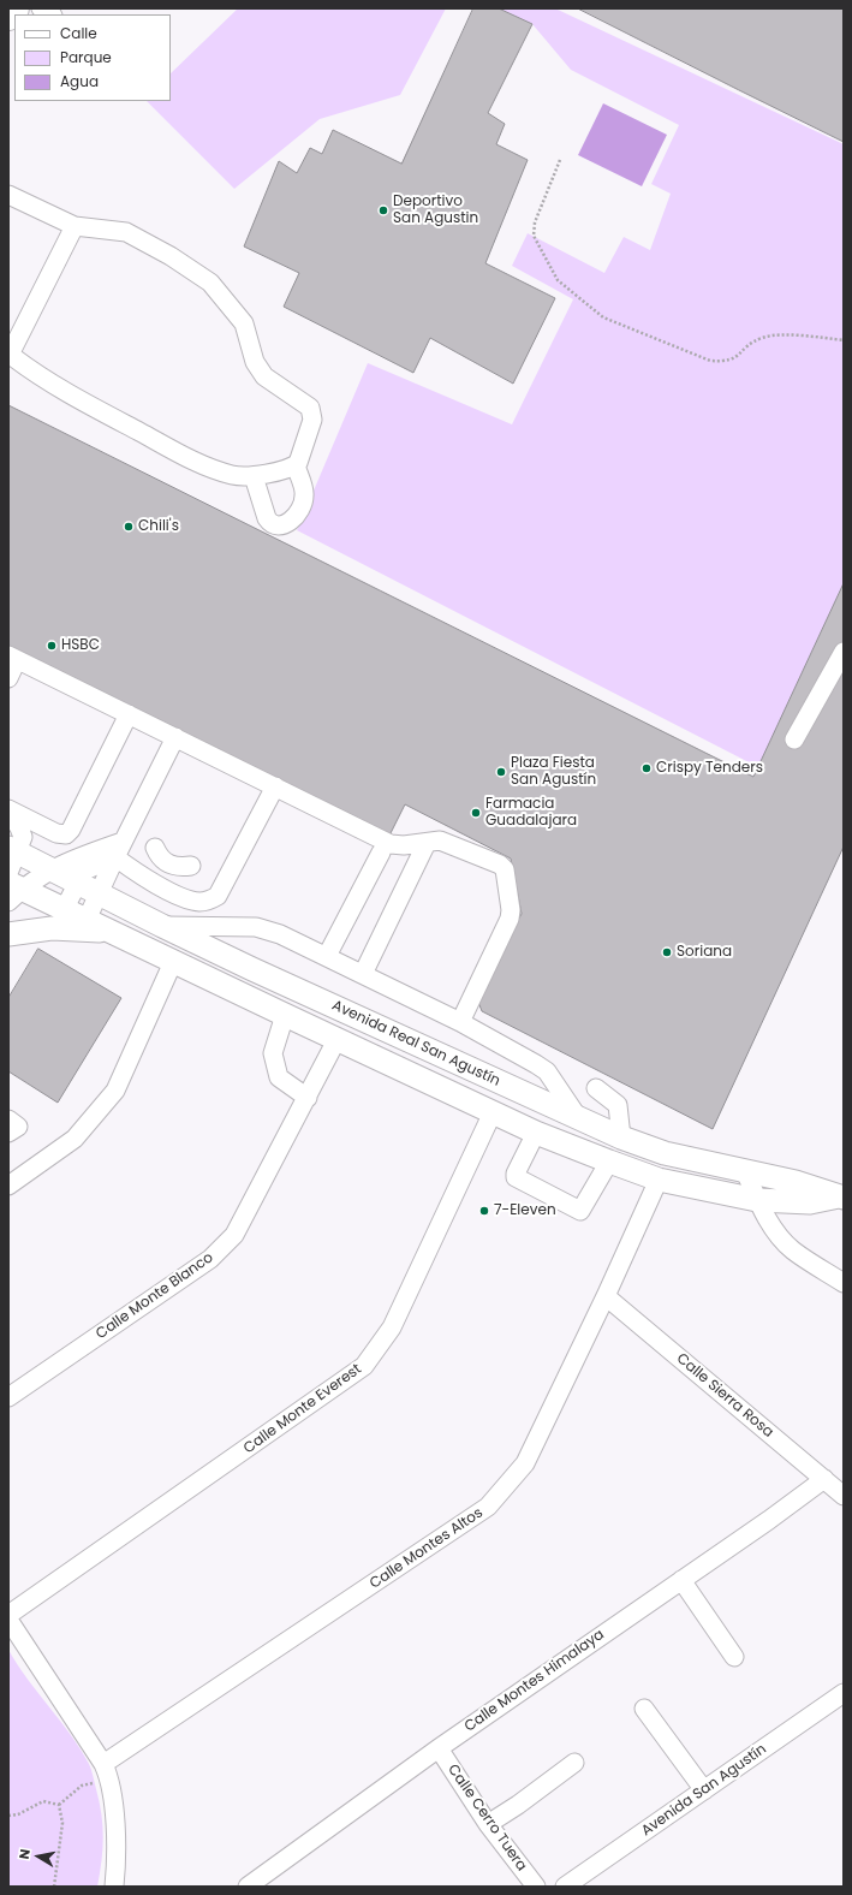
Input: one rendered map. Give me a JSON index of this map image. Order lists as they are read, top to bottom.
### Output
{
  "streets": {
    "main road": ["Avenida Real San Agustín"],
    "street": [
      "Calle Monte Blanco",
      "Calle Sierra Rosa",
      "Calle Monte Everest",
      "Calle Montes Altos",
      "Calle Montes Himalaya",
      "Avenida San Agustín",
      "Calle Cerro Tuera"
    ]
  },
  "crossings": [
    ["Avenida Real San Agustín", "Calle Monte Blanco"],
    ["Avenida Real San Agustín", "Calle Monte Everest"],
    ["Avenida Real San Agustín", "Calle Montes Altos"],
    ["Calle Sierra Rosa", "Calle Montes Altos"],
    ["Calle Sierra Rosa", "Calle Montes Himalaya"],
    ["Calle Montes Himalaya", "Calle Cerro Tuera"]
  ],
  "places": [
    "Deportivo San Agustin",
    "Chili's",
    "HSBC",
    "Crispy Tenders",
    "Plaza Fiesta San Agustín",
    "Farmacia Guadalajara",
    "Soriana",
    "7-Eleven"
  ],
  "legend": ["Calle", "Parque", "Agua"],
  "north": "left"
}
